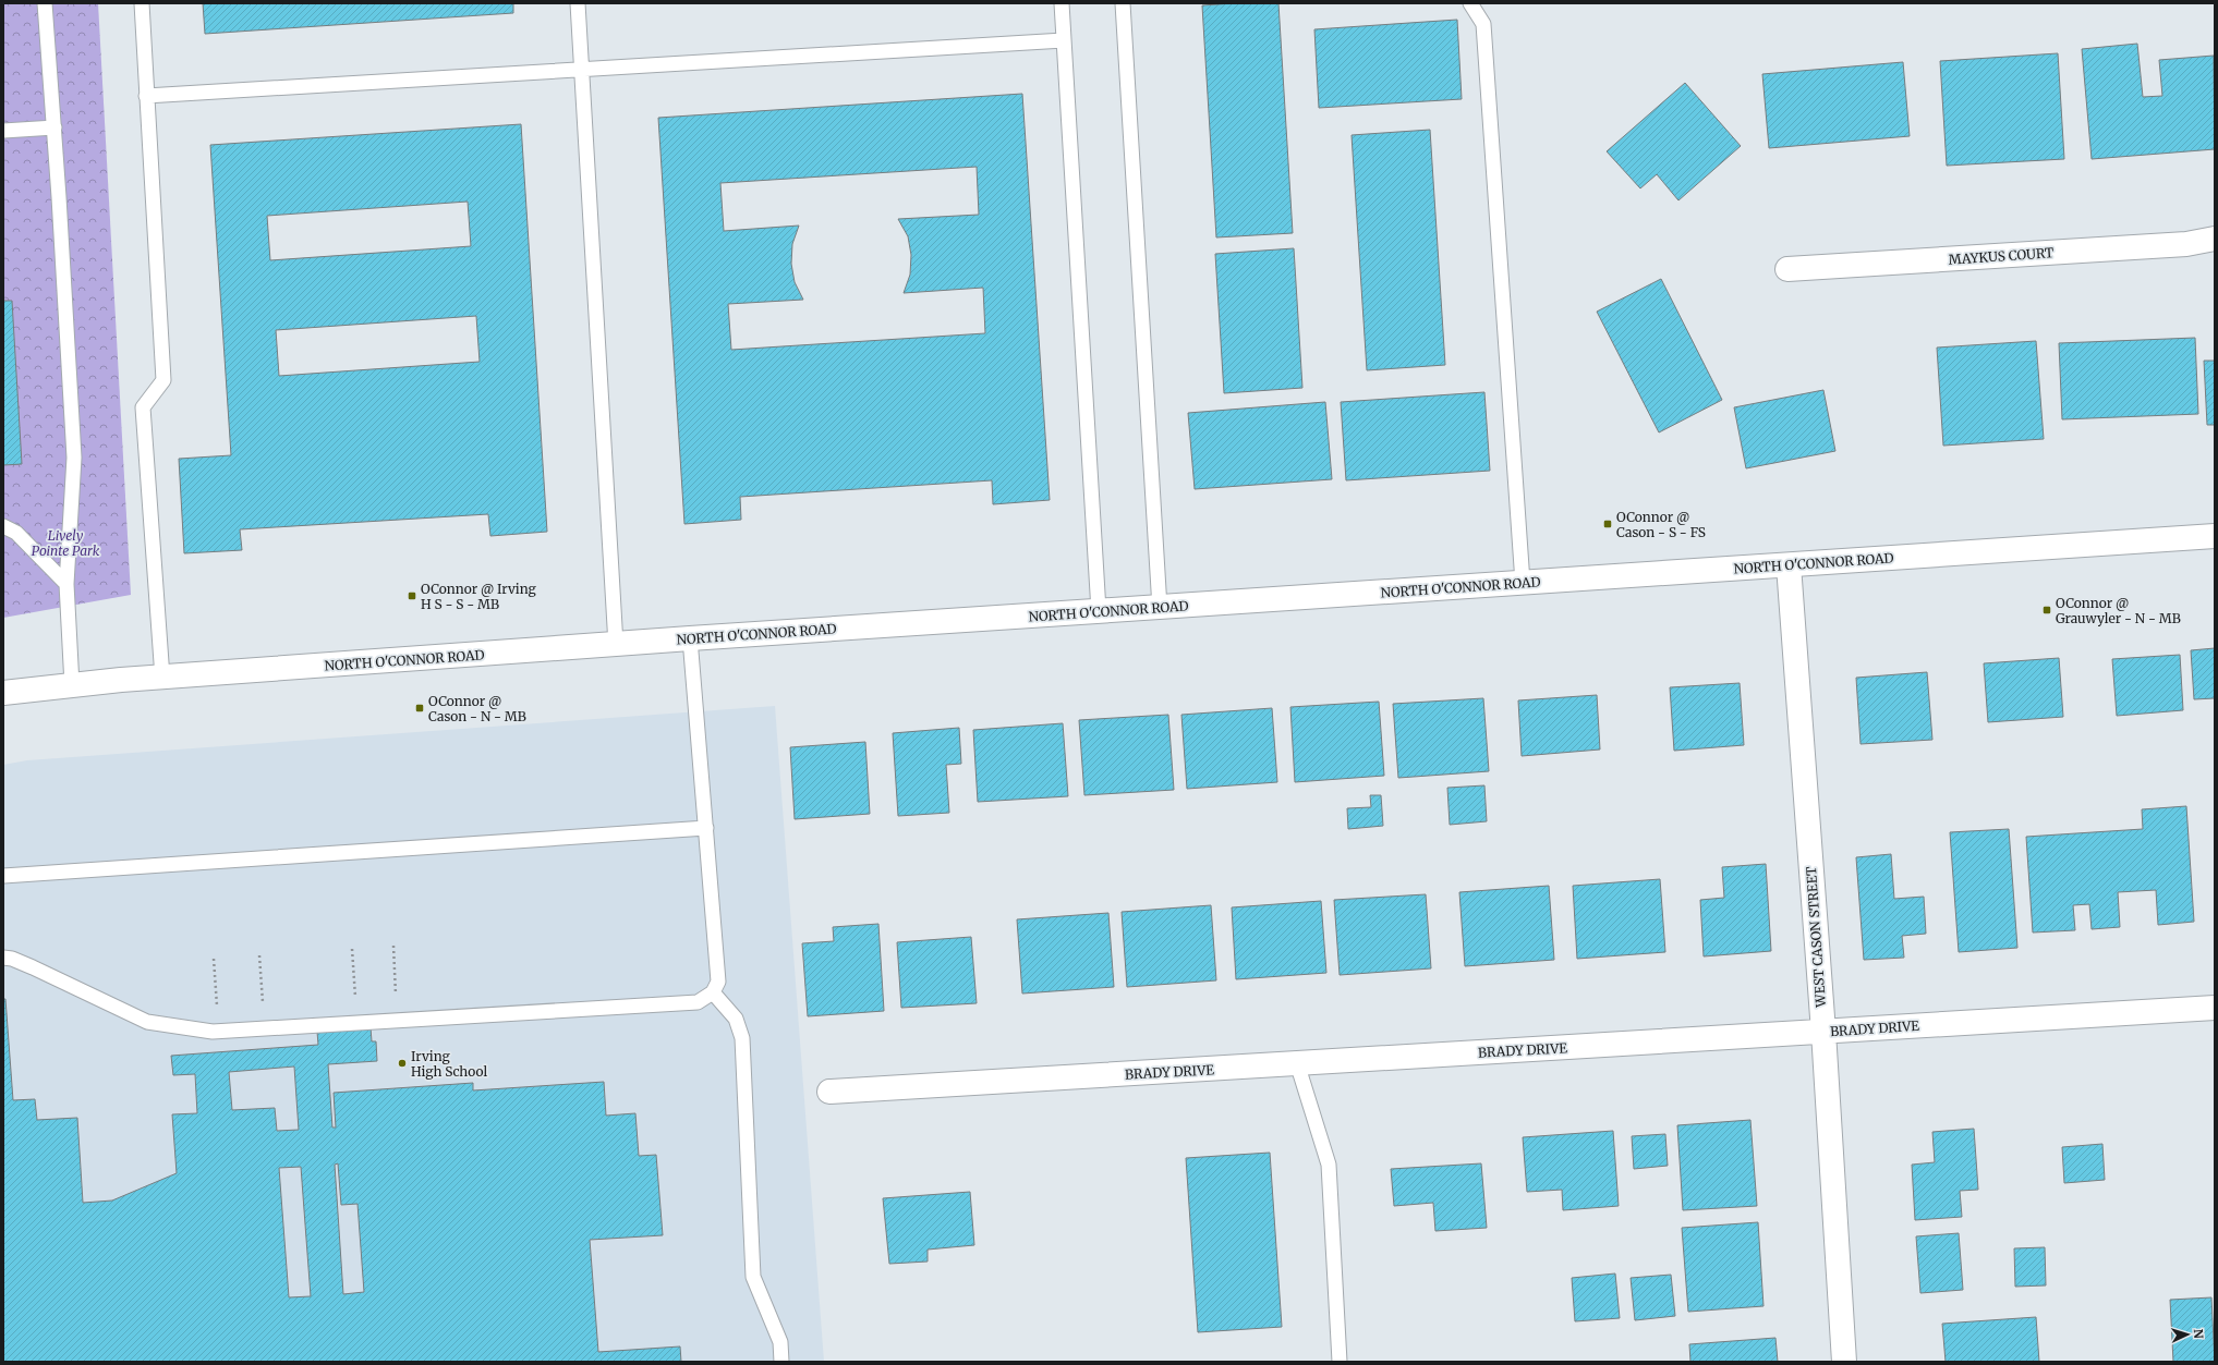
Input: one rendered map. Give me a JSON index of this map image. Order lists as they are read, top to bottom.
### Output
{
  "streets": {
    "street": [
      "MAYKUS COURT",
      "NORTH O'CONNOR ROAD",
      "WEST CASON STREET",
      "BRADY DRIVE"
    ]
  },
  "crossings": [
    ["NORTH O'CONNOR ROAD", "WEST CASON STREET"],
    ["WEST CASON STREET", "BRADY DRIVE"]
  ],
  "parks": ["Lively Pointe Park"],
  "places": {
    "transit": [
      "OConnor @ Cason - S - FS",
      "OConnor @ Irving H S - S - MB",
      "OConnor @ Grauwyler - N - MB",
      "OConnor @ Cason - N - MB"
    ],
    "other": ["Irving High School"]
  },
  "north": "right"
}
